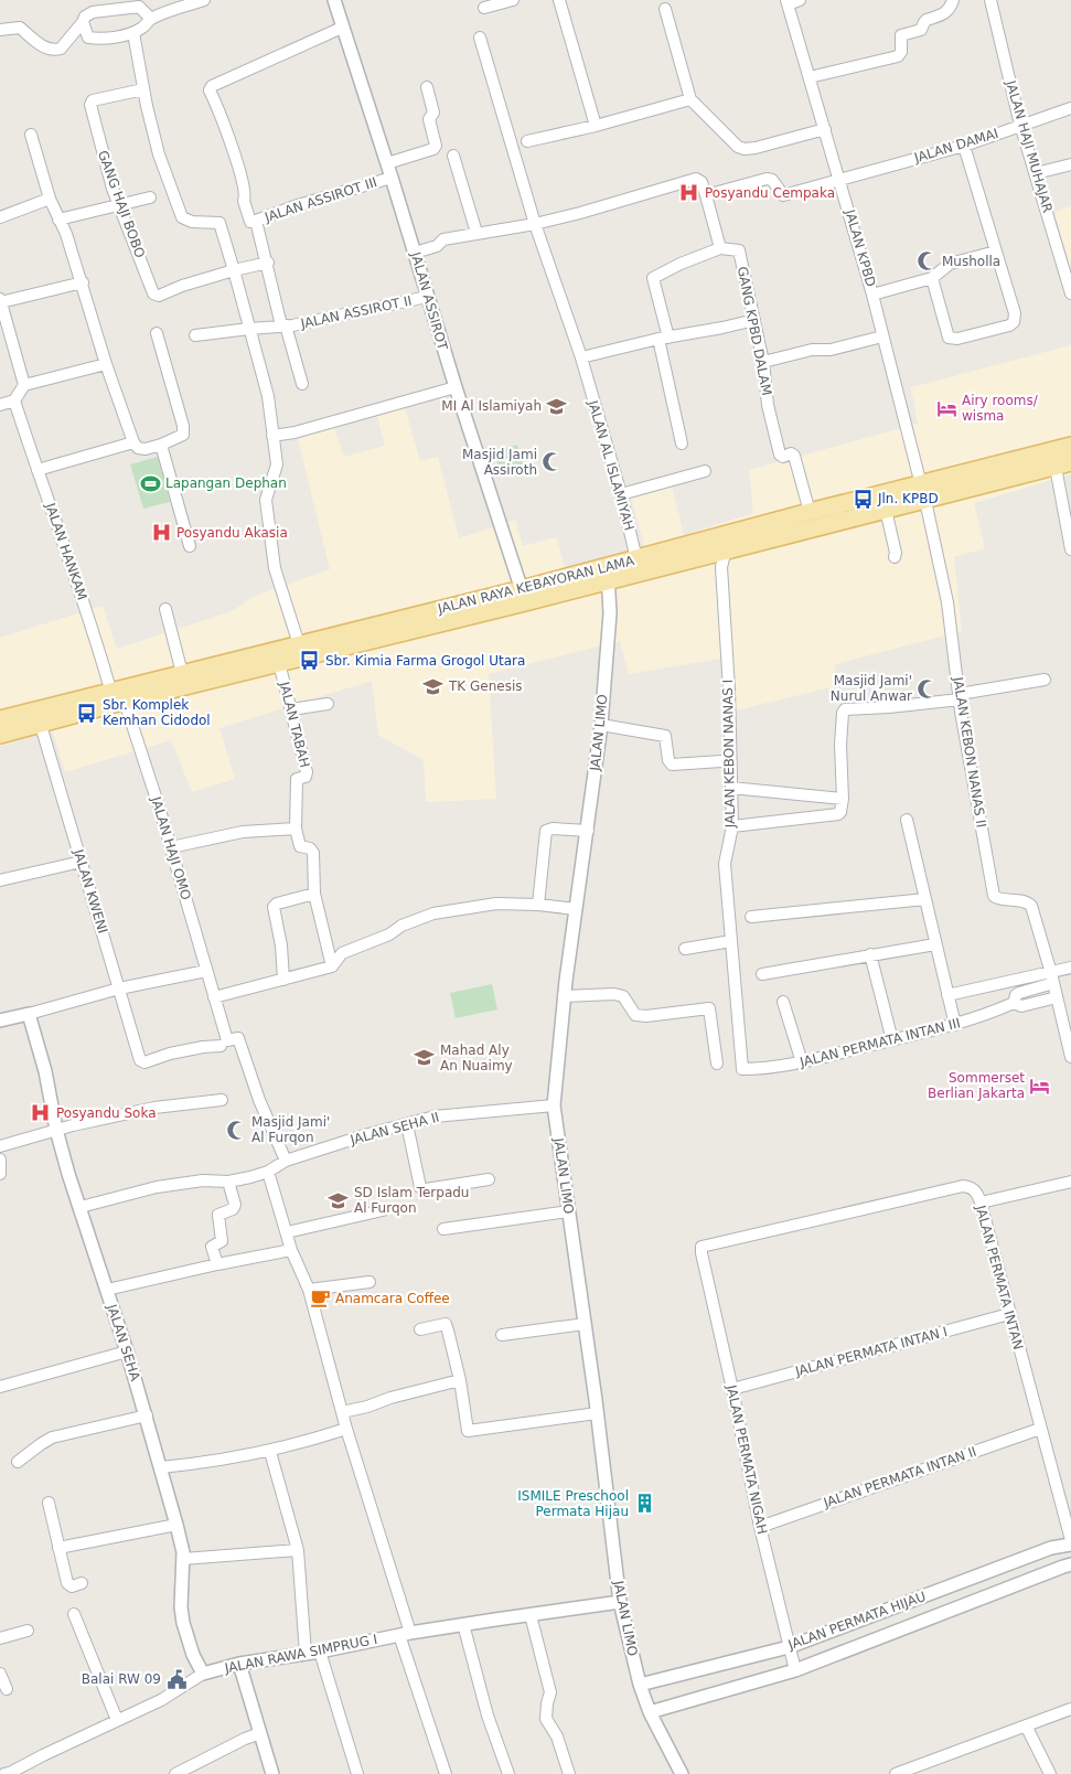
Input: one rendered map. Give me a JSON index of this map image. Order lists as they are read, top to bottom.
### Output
{
  "streets": {
    "main road": ["JALAN RAYA KEBAYORAN LAMA"],
    "street": [
      "JALAN DAMAI",
      "JALAN HAJI MUHAJAR",
      "JALAN ASSIROT III",
      "GANG HAJI BOBO",
      "JALAN KPBD",
      "JALAN ASSIROT",
      "JALAN ASSIROT II",
      "GANG KPBD DALAM",
      "JALAN AL ISLAMIYAH",
      "JALAN HANKAM",
      "JALAN TABAH",
      "JALAN LIMO",
      "JALAN KEBON NANAS II",
      "JALAN KEBON NANAS I",
      "JALAN HAJI OMO",
      "JALAN KWENI",
      "JALAN PERMATA INTAN III",
      "JALAN SEHA II",
      "JALAN PERMATA INTAN",
      "JALAN SEHA",
      "JALAN PERMATA INTAN I",
      "JALAN PERMATA NIGAH",
      "JALAN PERMATA INTAN II",
      "JALAN PERMATA HIJAU",
      "JALAN RAWA SIMPRUG I"
    ]
  },
  "crossings": [
    ["JALAN DAMAI", "JALAN HAJI MUHAJAR"],
    ["JALAN DAMAI", "JALAN KPBD"],
    ["JALAN ASSIROT III", "JALAN ASSIROT"],
    ["JALAN ASSIROT III", "JALAN ASSIROT II"],
    ["JALAN KPBD", "JALAN RAYA KEBAYORAN LAMA"],
    ["JALAN KPBD", "JALAN KEBON NANAS II"],
    ["JALAN ASSIROT", "JALAN ASSIROT II"],
    ["JALAN ASSIROT", "JALAN RAYA KEBAYORAN LAMA"],
    ["GANG KPBD DALAM", "JALAN RAYA KEBAYORAN LAMA"],
    ["JALAN AL ISLAMIYAH", "JALAN RAYA KEBAYORAN LAMA"],
    ["JALAN HANKAM", "JALAN RAYA KEBAYORAN LAMA"],
    ["JALAN HANKAM", "JALAN HAJI OMO"],
    ["JALAN RAYA KEBAYORAN LAMA", "JALAN TABAH"],
    ["JALAN RAYA KEBAYORAN LAMA", "JALAN LIMO"],
    ["JALAN RAYA KEBAYORAN LAMA", "JALAN KEBON NANAS II"],
    ["JALAN RAYA KEBAYORAN LAMA", "JALAN KEBON NANAS I"],
    ["JALAN RAYA KEBAYORAN LAMA", "JALAN HAJI OMO"],
    ["JALAN RAYA KEBAYORAN LAMA", "JALAN KWENI"],
    ["JALAN LIMO", "JALAN SEHA II"],
    ["JALAN LIMO", "JALAN PERMATA HIJAU"],
    ["JALAN LIMO", "JALAN RAWA SIMPRUG I"],
    ["JALAN KEBON NANAS II", "JALAN PERMATA INTAN III"],
    ["JALAN KEBON NANAS I", "JALAN PERMATA INTAN III"],
    ["JALAN HAJI OMO", "JALAN SEHA II"],
    ["JALAN SEHA II", "JALAN SEHA"],
    ["JALAN PERMATA INTAN", "JALAN PERMATA INTAN I"],
    ["JALAN PERMATA INTAN", "JALAN PERMATA NIGAH"],
    ["JALAN PERMATA INTAN", "JALAN PERMATA INTAN II"],
    ["JALAN PERMATA INTAN", "JALAN PERMATA HIJAU"],
    ["JALAN SEHA", "JALAN RAWA SIMPRUG I"],
    ["JALAN PERMATA INTAN I", "JALAN PERMATA NIGAH"],
    ["JALAN PERMATA NIGAH", "JALAN PERMATA INTAN II"],
    ["JALAN PERMATA NIGAH", "JALAN PERMATA HIJAU"]
  ],
  "places": {
    "hospital": ["Posyandu Cempaka", "Posyandu Akasia", "Posyandu Soka"],
    "mosque": [
      "Musholla",
      "Masjid Jami Assiroth",
      "Masjid Jami' Nurul Anwar",
      "Masjid Jami' Al Furqon"
    ],
    "school or university": [
      "MI Al Islamiyah",
      "TK Genesis",
      "Mahad Aly An Nuaimy",
      "SD Islam Terpadu Al Furqon"
    ],
    "hotel": ["Airy rooms/ wisma", "Sommerset Berlian Jakarta"],
    "sports": ["Lapangan Dephan"],
    "bus stop": ["Jln. KPBD", "Sbr. Kimia Farma Grogol Utara", "Sbr. Komplek Kemhan Cidodol"],
    "cafe": ["Anamcara Coffee"],
    "building": ["ISMILE Preschool Permata Hijau"],
    "public building": ["Balai RW 09"]
  }
}
